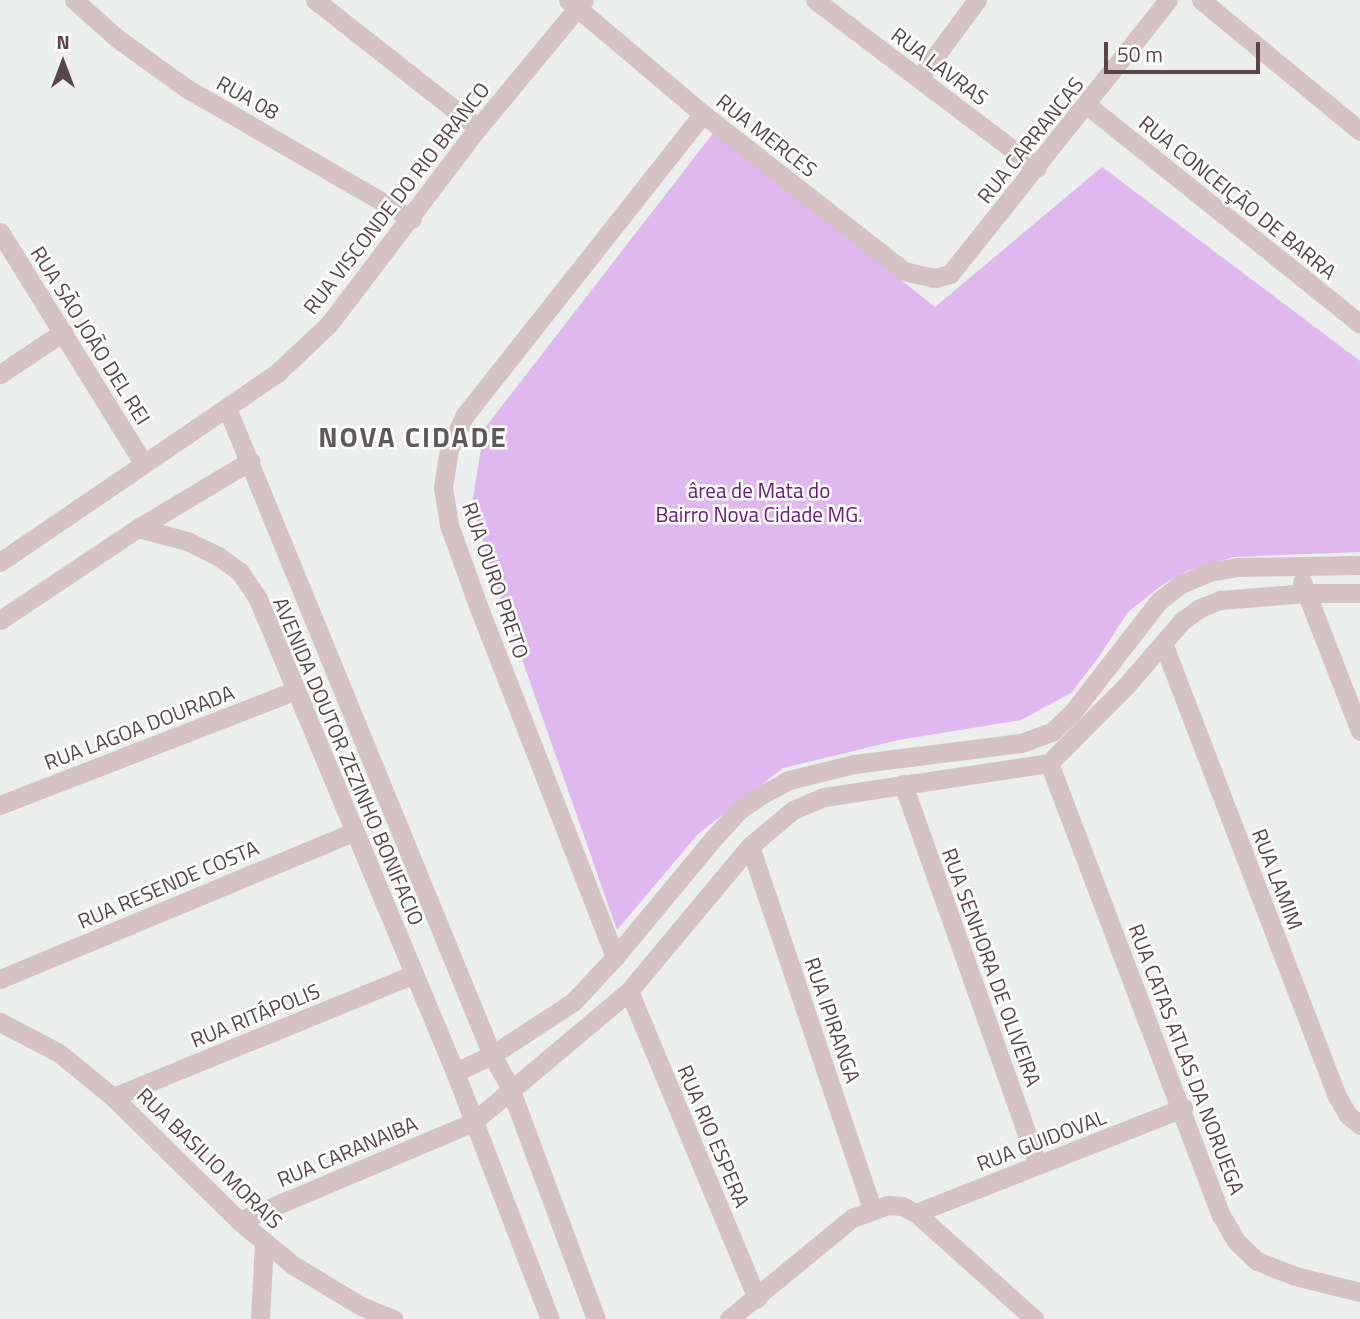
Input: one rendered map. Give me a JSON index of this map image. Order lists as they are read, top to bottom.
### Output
{
  "streets": {
    "street": [
      "RUA LAVRAS",
      "RUA 08",
      "RUA MERCES",
      "RUA CARRANCAS",
      "RUA CONCEIÇÃO DE BARRA",
      "RUA VISCONDE DO RIO BRANCO",
      "RUA SÃO JOÃO DEL REI",
      "RUA OURO PRETO",
      "RUA LAGOA DOURADA",
      "AVENIDA DOUTOR ZEZINHO BONIFACIO",
      "RUA LAMIM",
      "RUA RESENDE COSTA",
      "RUA SENHORA DE OLIVEIRA",
      "RUA RITÁPOLIS",
      "RUA IPIRANGA",
      "RUA CATAS ATLAS DA NORUEGA",
      "RUA RIO ESPERA",
      "RUA GUIDOVAL",
      "RUA CARANAIBA",
      "RUA BASILIO MORAIS"
    ]
  },
  "crossings": [
    ["RUA LAVRAS", "RUA CARRANCAS"],
    ["RUA 08", "RUA VISCONDE DO RIO BRANCO"],
    ["RUA MERCES", "RUA CARRANCAS"],
    ["RUA MERCES", "RUA VISCONDE DO RIO BRANCO"],
    ["RUA MERCES", "RUA OURO PRETO"],
    ["RUA CARRANCAS", "RUA CONCEIÇÃO DE BARRA"],
    ["RUA VISCONDE DO RIO BRANCO", "AVENIDA DOUTOR ZEZINHO BONIFACIO"],
    ["RUA LAGOA DOURADA", "AVENIDA DOUTOR ZEZINHO BONIFACIO"],
    ["AVENIDA DOUTOR ZEZINHO BONIFACIO", "RUA RESENDE COSTA"],
    ["AVENIDA DOUTOR ZEZINHO BONIFACIO", "RUA RITÁPOLIS"],
    ["AVENIDA DOUTOR ZEZINHO BONIFACIO", "RUA CARANAIBA"],
    ["RUA SENHORA DE OLIVEIRA", "RUA GUIDOVAL"],
    ["RUA RITÁPOLIS", "RUA BASILIO MORAIS"],
    ["RUA CATAS ATLAS DA NORUEGA", "RUA GUIDOVAL"],
    ["RUA CARANAIBA", "RUA BASILIO MORAIS"]
  ],
  "districts": ["NOVA CIDADE"],
  "parks": ["ârea de Mata do Bairro Nova Cidade MG."],
  "scale_bar": "50 m",
  "north": "top"
}
